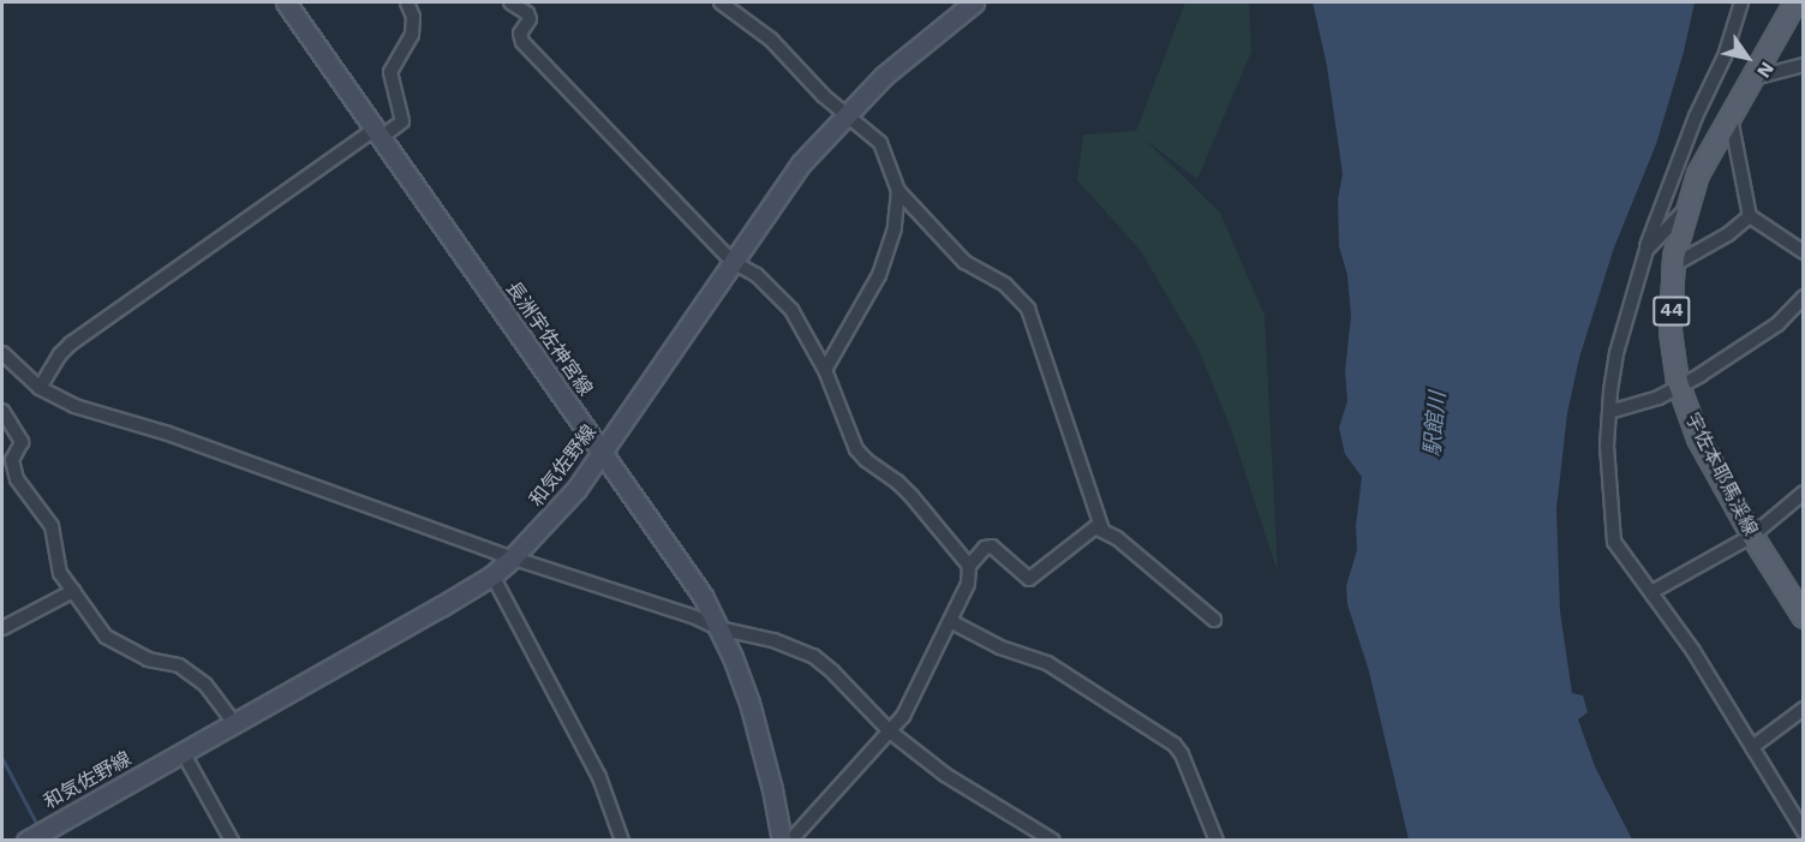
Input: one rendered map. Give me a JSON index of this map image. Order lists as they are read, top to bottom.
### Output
{
  "streets": {
    "main road": [
      "44",
      "長洲宇佐神宮線",
      "和気佐野線",
      "宇佐本耶馬渓線"
    ]
  },
  "crossings": [
    ["長洲宇佐神宮線", "和気佐野線"]
  ],
  "water": ["駅館川"],
  "north": "bottom right"
}
